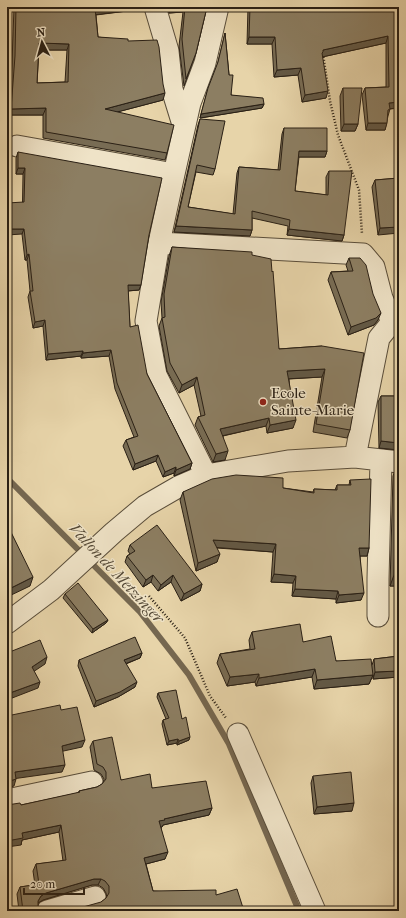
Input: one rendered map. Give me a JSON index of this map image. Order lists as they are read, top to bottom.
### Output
{
  "water": ["Vallon de Metzinger"],
  "places": ["Ecole Sainte-Marie"],
  "scale_bar": "20 m",
  "north": "top"
}
